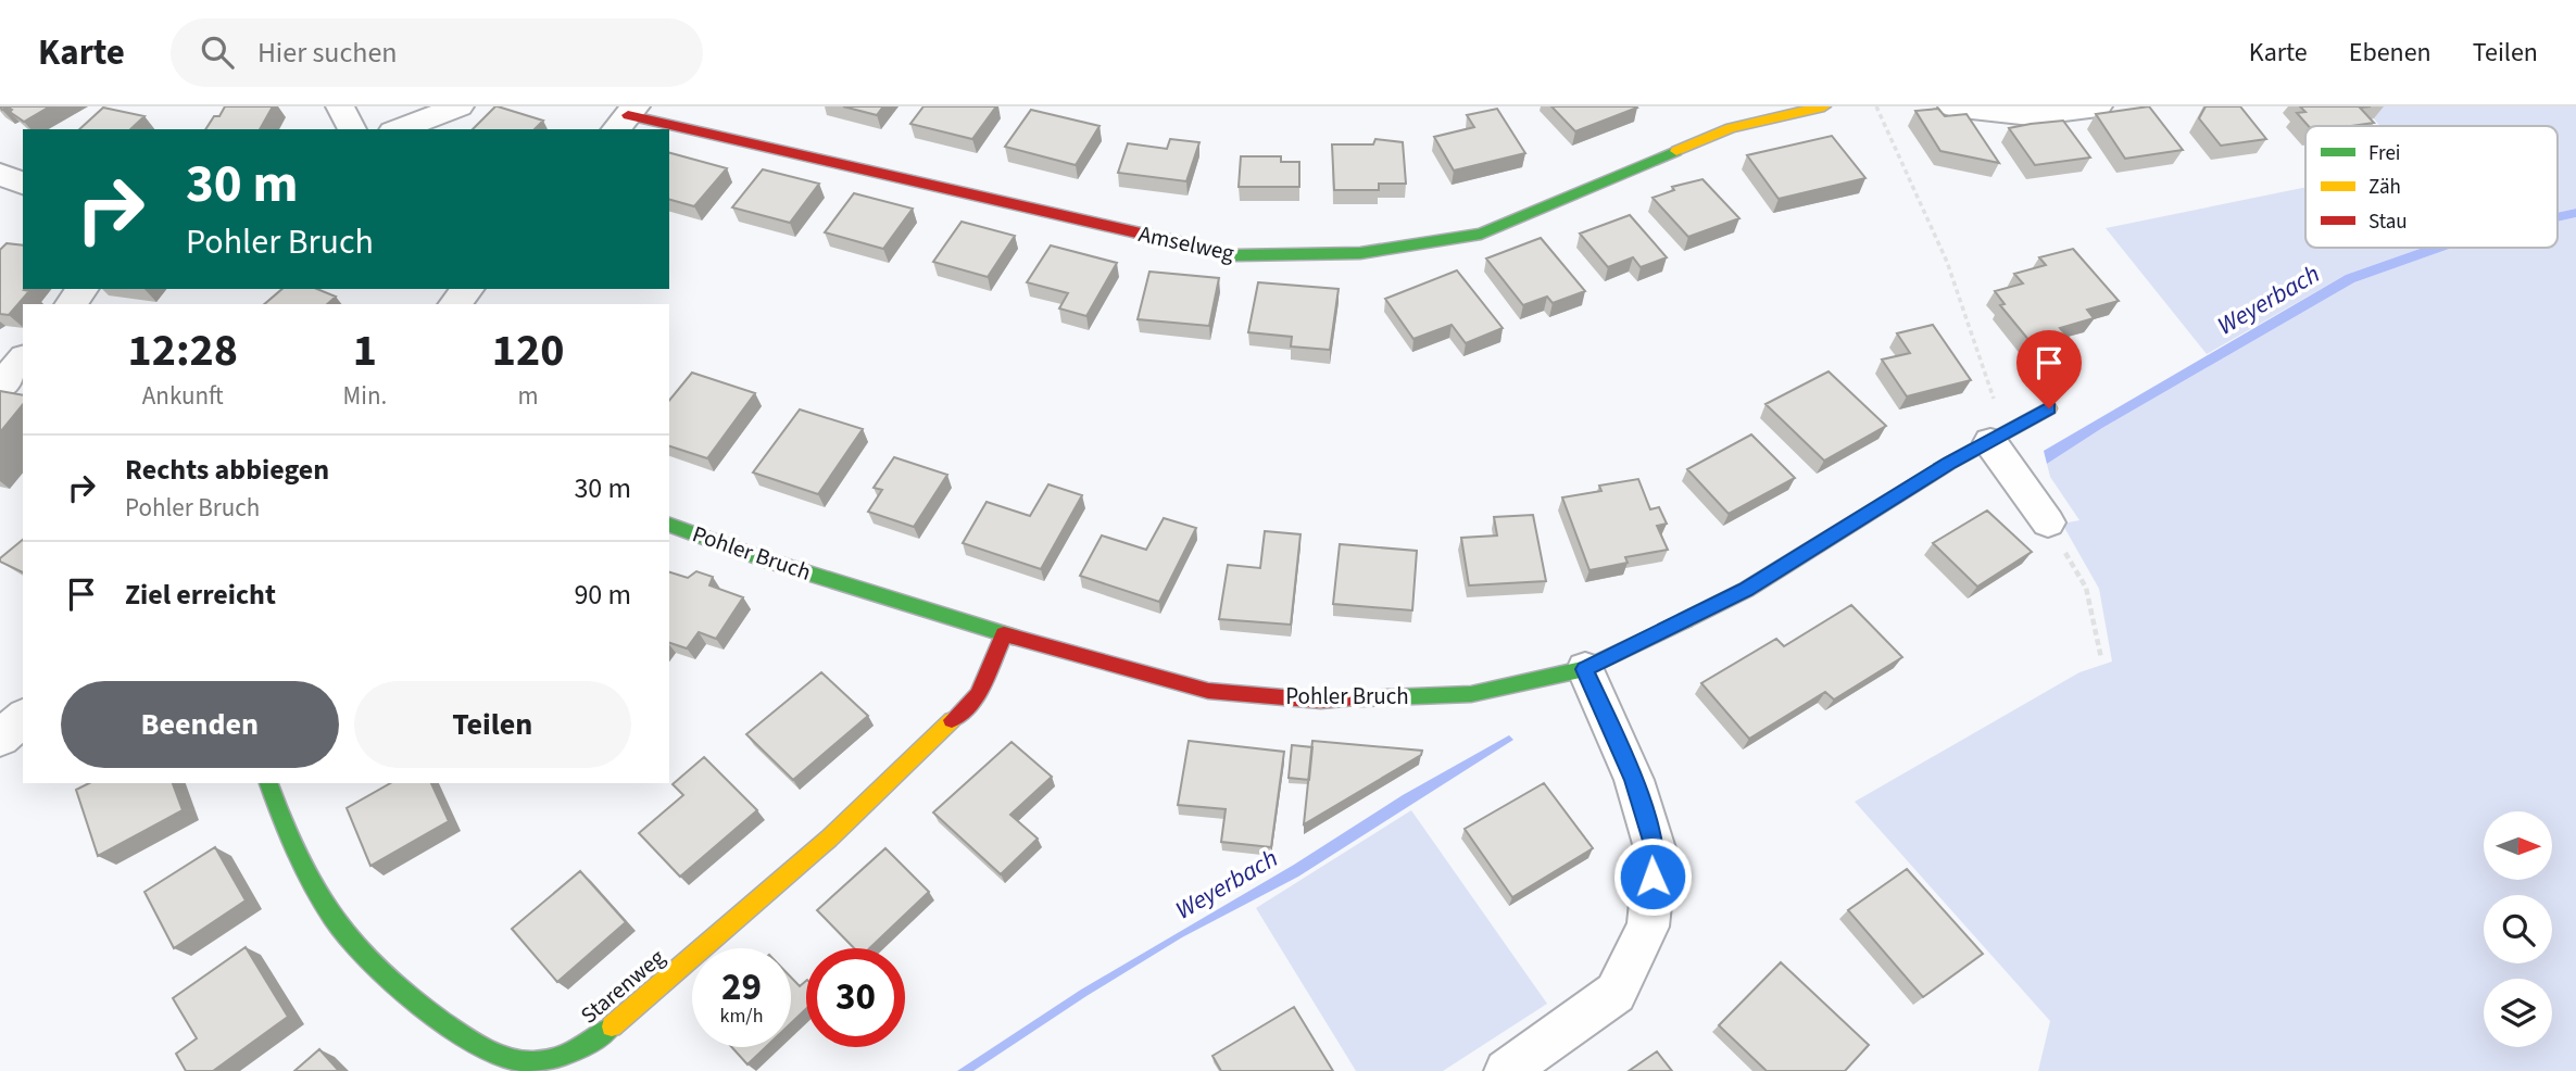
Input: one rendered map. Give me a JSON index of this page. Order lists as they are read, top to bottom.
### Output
{
  "streets": {
    "street": ["Amselweg", "Pohler Bruch", "Starenweg"]
  },
  "crossings": [
    ["Pohler Bruch", "Starenweg"]
  ],
  "water": ["Weyerbach"],
  "legend": ["Frei", "Zäh", "Stau"],
  "north": "right",
  "page": {
    "header": "Karte",
    "search": "Hier suchen",
    "nav": ["Karte", "Ebenen", "Teilen"],
    "turn": ["30 m", "Pohler Bruch"],
    "eta": [
      "12:28",
      "Ankunft",
      "1",
      "Min.",
      "120",
      "m"
    ],
    "list": [
      {
        "name": "Rechts abbiegen",
        "note": "Pohler Bruch",
        "value": "30 m"
      },
      {
        "name": "Ziel erreicht",
        "value": "90 m"
      }
    ],
    "buttons": ["Beenden", "Teilen"],
    "speed": "29 km/h",
    "limit": "30"
  }
}
